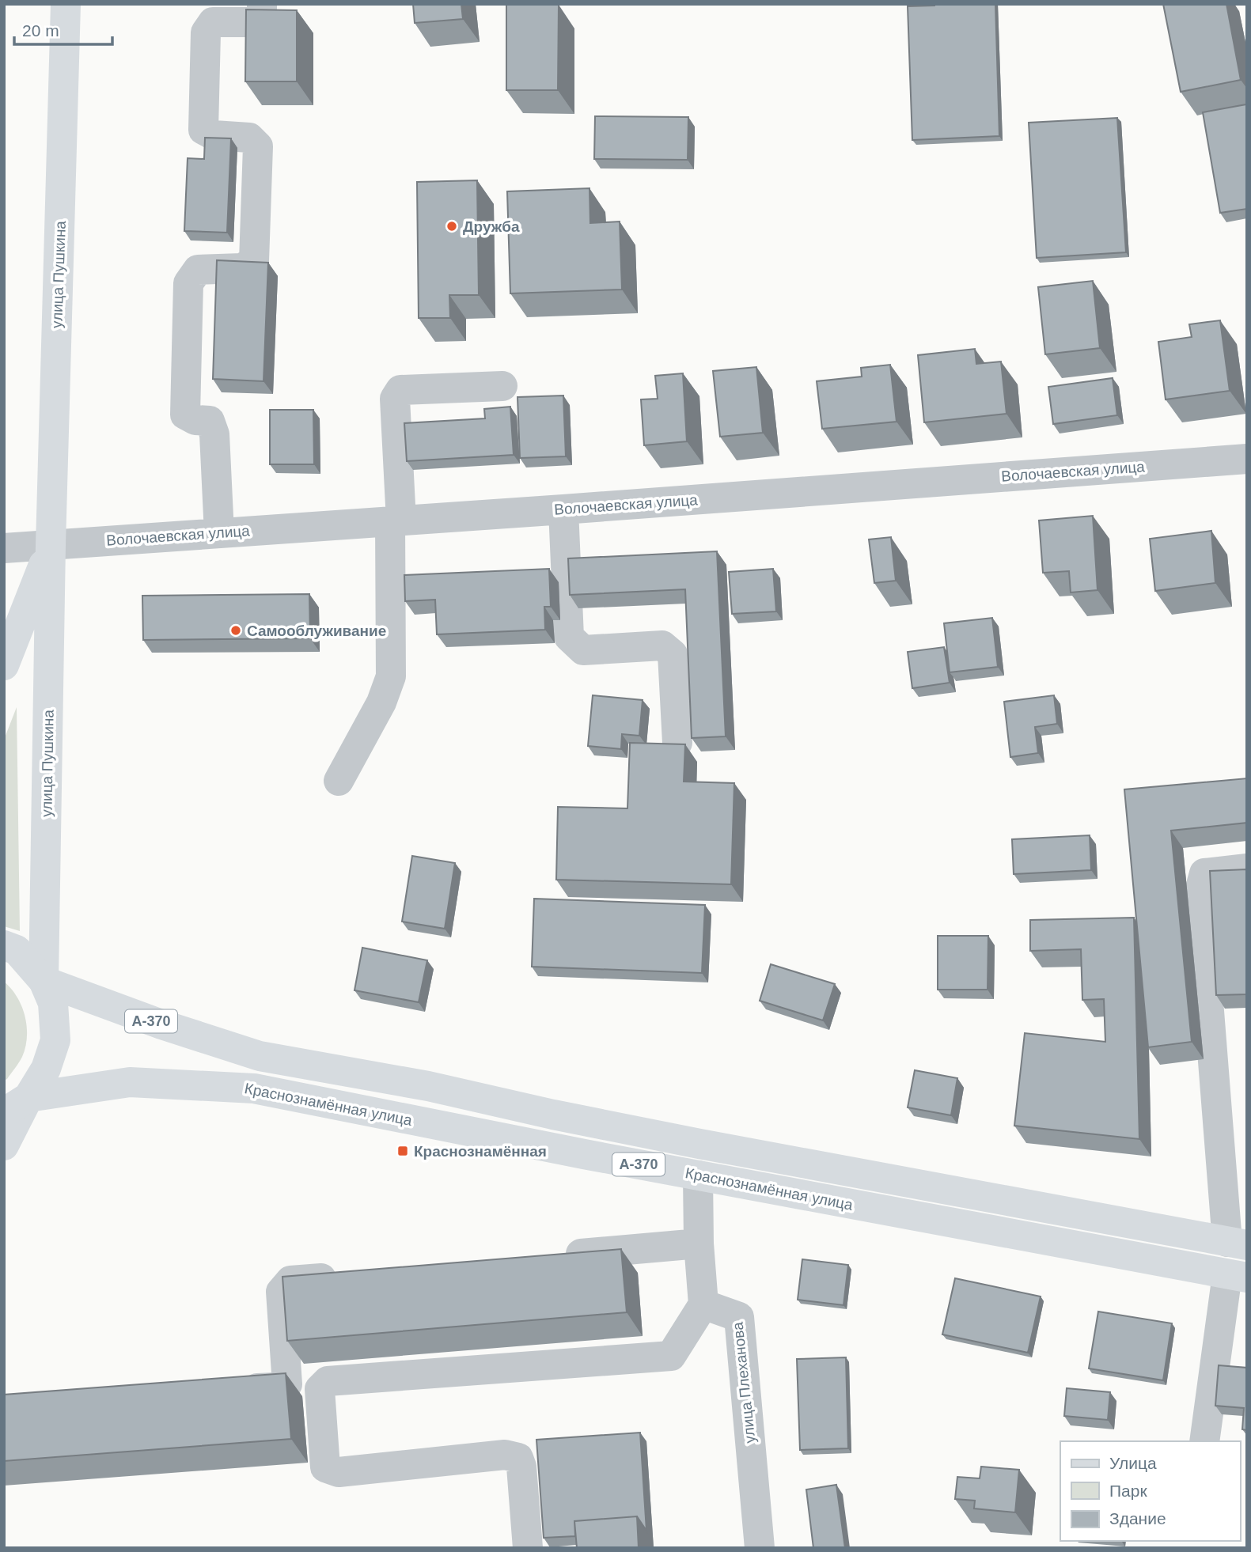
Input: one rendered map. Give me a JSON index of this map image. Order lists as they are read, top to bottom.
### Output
{
  "streets": {
    "main road": ["улица Пушкина", "А-370", "Краснознамённая улица"],
    "street": ["Волочаевская улица", "улица Плеханова"]
  },
  "crossings": [
    ["улица Пушкина", "Волочаевская улица"],
    ["улица Пушкина", "А-370"],
    ["улица Пушкина", "Краснознамённая улица"],
    ["А-370", "Краснознамённая улица"]
  ],
  "places": {
    "other": ["Дружба", "Самооблуживание"],
    "transit": ["Краснознамённая"]
  },
  "legend": ["Улица", "Парк", "Здание"],
  "scale_bar": "20 m"
}
